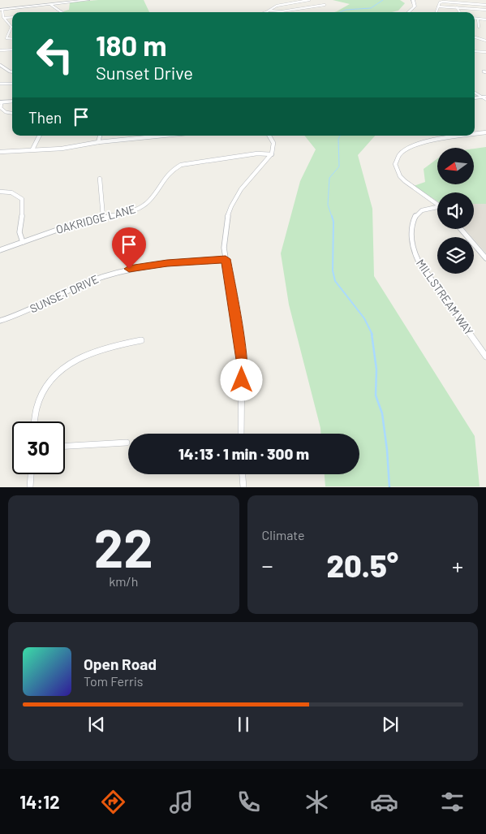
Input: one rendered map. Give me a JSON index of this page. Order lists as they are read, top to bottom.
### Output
{
  "streets": {
    "street": ["OAKRIDGE LANE", "SUNSET DRIVE", "MILLSTREAM WAY"]
  },
  "north": "left",
  "page": {
    "turn": ["180 m", "Sunset Drive"],
    "then": "Then",
    "limit": "30",
    "trip": "14:13 · 1 min · 300 m",
    "tile": [
      ["22", "km/h"],
      "Climate"
    ],
    "heat": ["−", "20.5°", "+"],
    "song": ["Open Road", "Tom Ferris"],
    "tabs": "14:12"
  }
}
